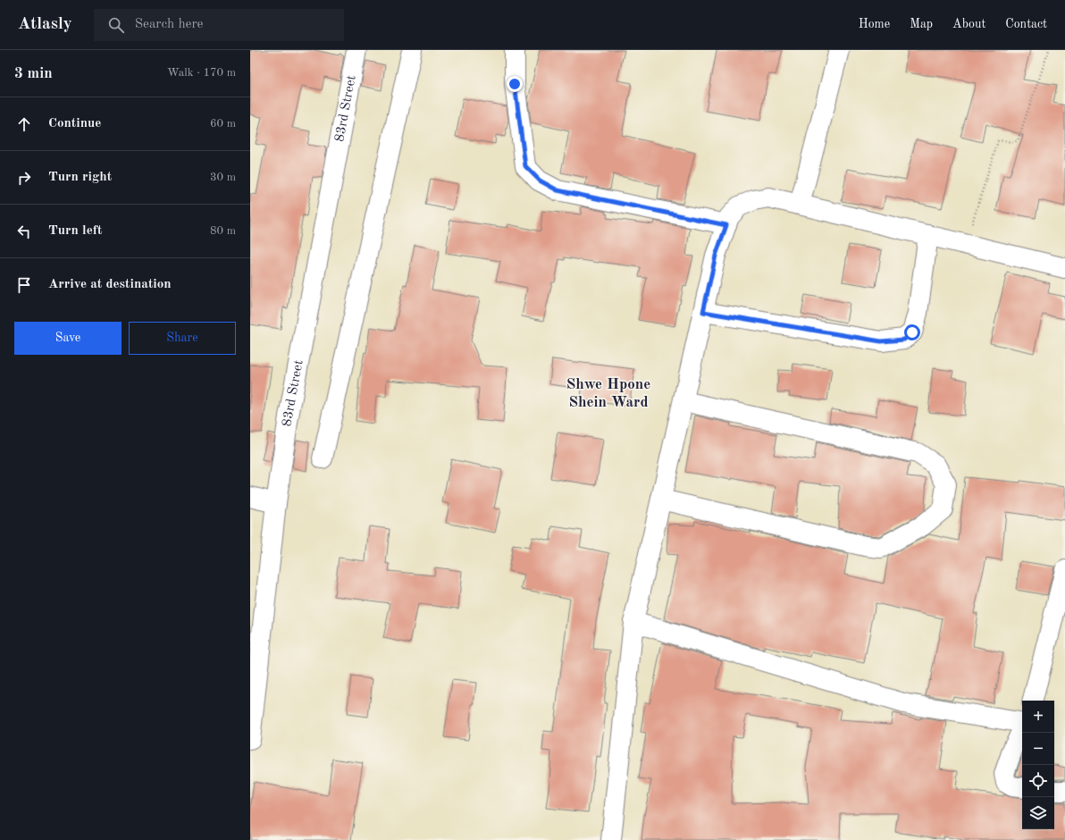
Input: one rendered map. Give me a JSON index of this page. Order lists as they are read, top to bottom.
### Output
{
  "streets": {
    "street": ["83rd Street"]
  },
  "districts": ["Shwe Hpone Shein Ward"],
  "page": {
    "header": "Atlasly",
    "search": "Search here",
    "nav": [
      "Home",
      "Map",
      "About",
      "Contact"
    ],
    "heading": ["3 min", "Walk · 170 m"],
    "list": [
      ["Continue", "60 m"],
      ["Turn right", "30 m"],
      ["Turn left", "80 m"],
      "Arrive at destination"
    ],
    "buttons": ["Save", "Share"],
    "map_buttons": ["+", "−"]
  }
}
